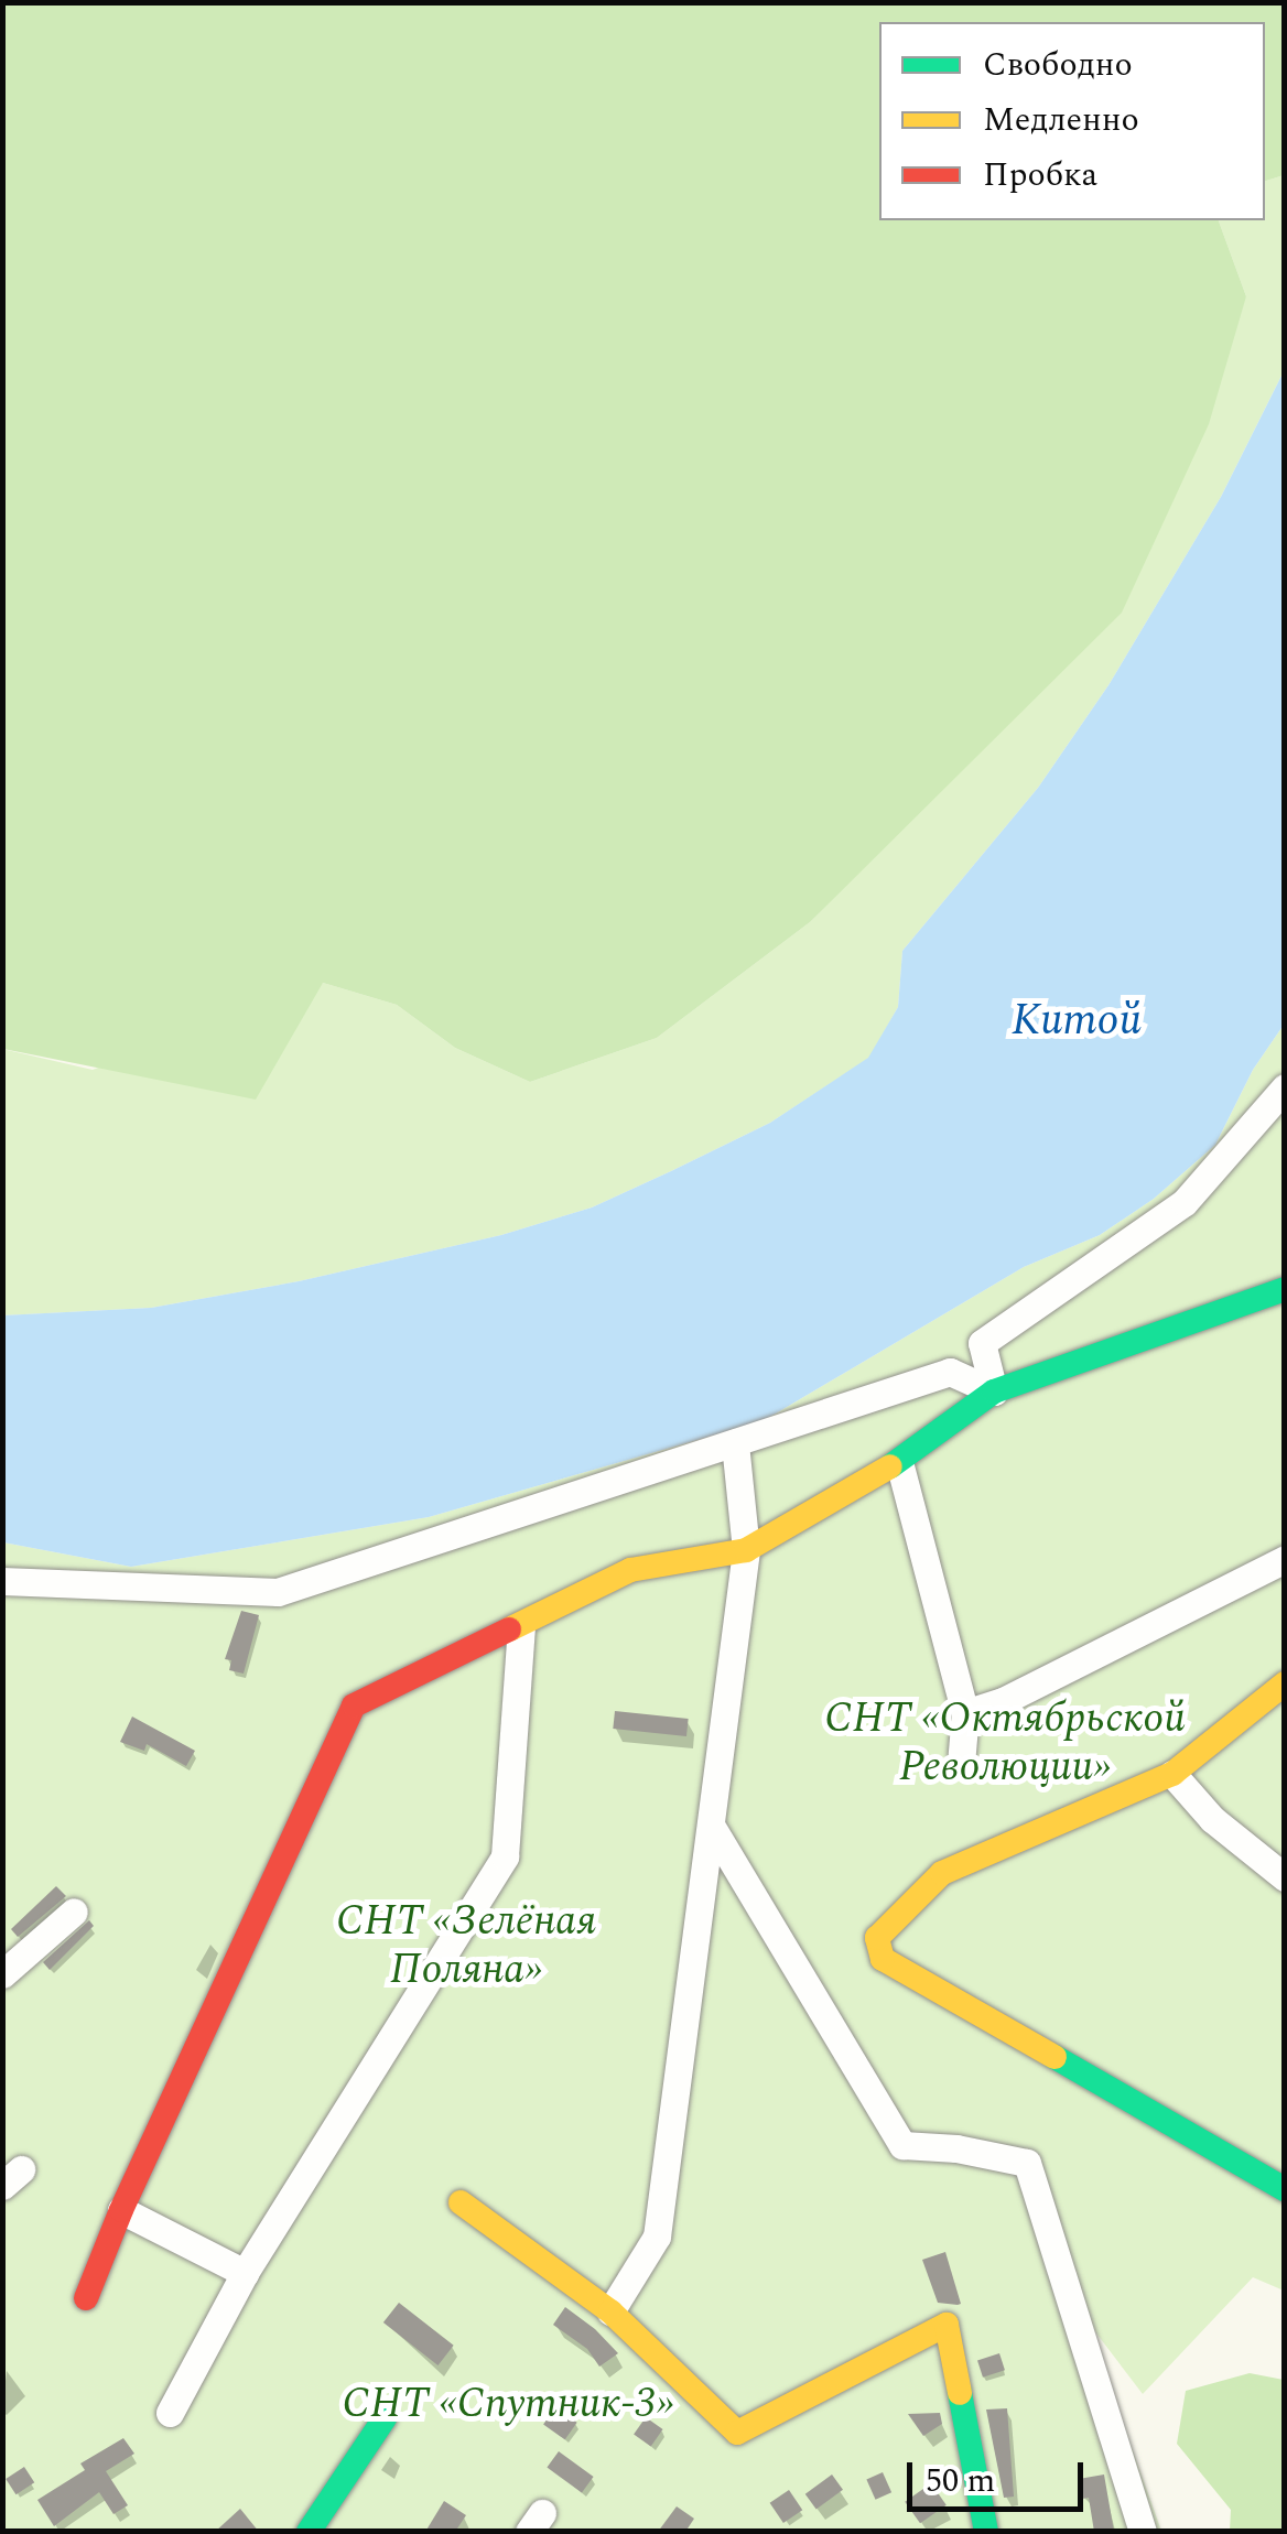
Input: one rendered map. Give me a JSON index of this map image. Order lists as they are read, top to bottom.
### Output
{
  "water": ["Китой"],
  "parks": ["СНТ «Октябрьской Революции»", "СНТ «Зелёная Поляна»", "СНТ «Спутник-3»"],
  "legend": ["Свободно", "Медленно", "Пробка"],
  "scale_bar": "50 m"
}
